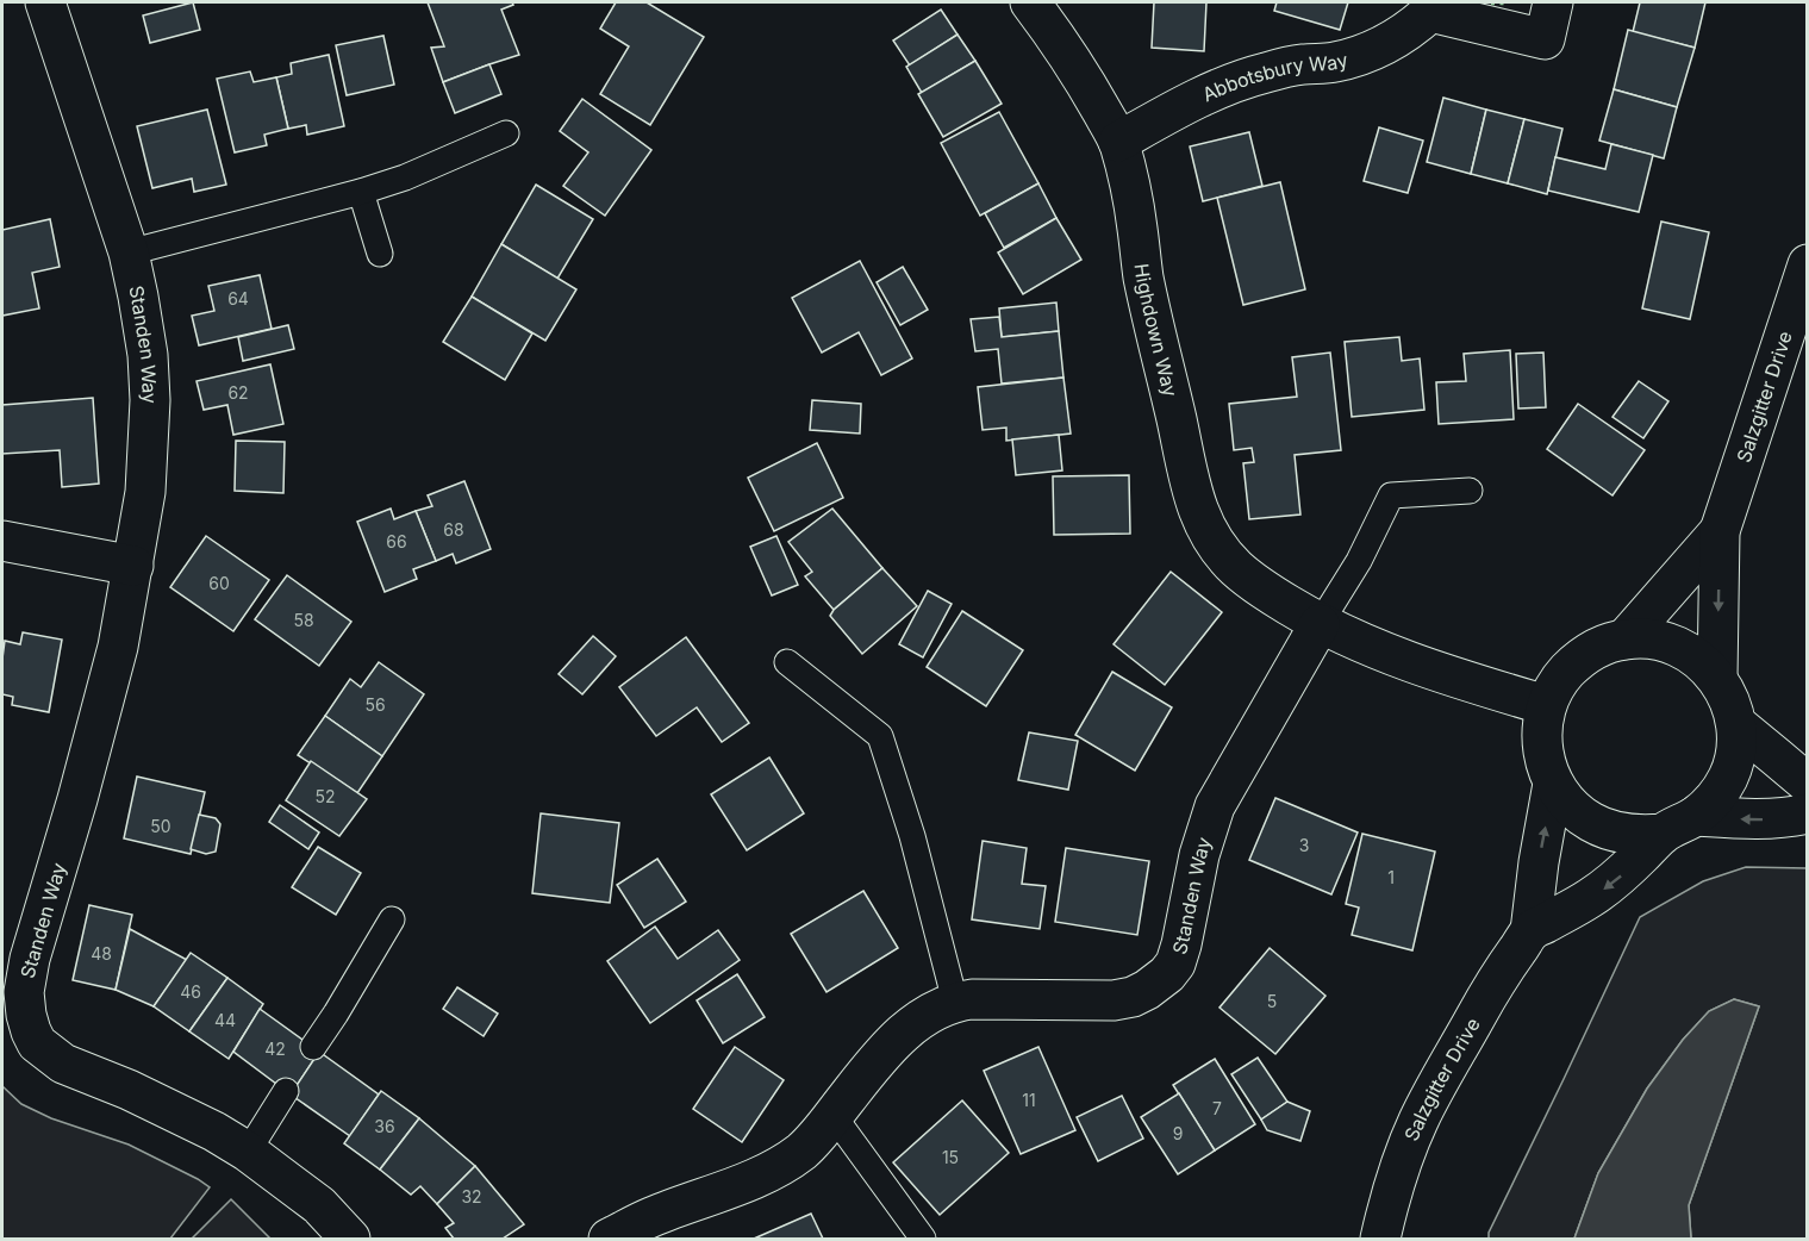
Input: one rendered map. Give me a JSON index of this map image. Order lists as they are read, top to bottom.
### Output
{
  "streets": {
    "street": [
      "Abbotsbury Way",
      "Highdown Way",
      "Standen Way",
      "Salzgitter Drive"
    ]
  },
  "crossings": [
    ["Abbotsbury Way", "Highdown Way"],
    ["Highdown Way", "Standen Way"],
    ["Highdown Way", "Salzgitter Drive"]
  ],
  "house_numbers": [
    "64",
    "62",
    "68",
    "66",
    "60",
    "58",
    "56",
    "52",
    "50",
    "3",
    "1",
    "48",
    "46",
    "5",
    "44",
    "42",
    "11",
    "7",
    "36",
    "9",
    "15",
    "32"
  ]
}
